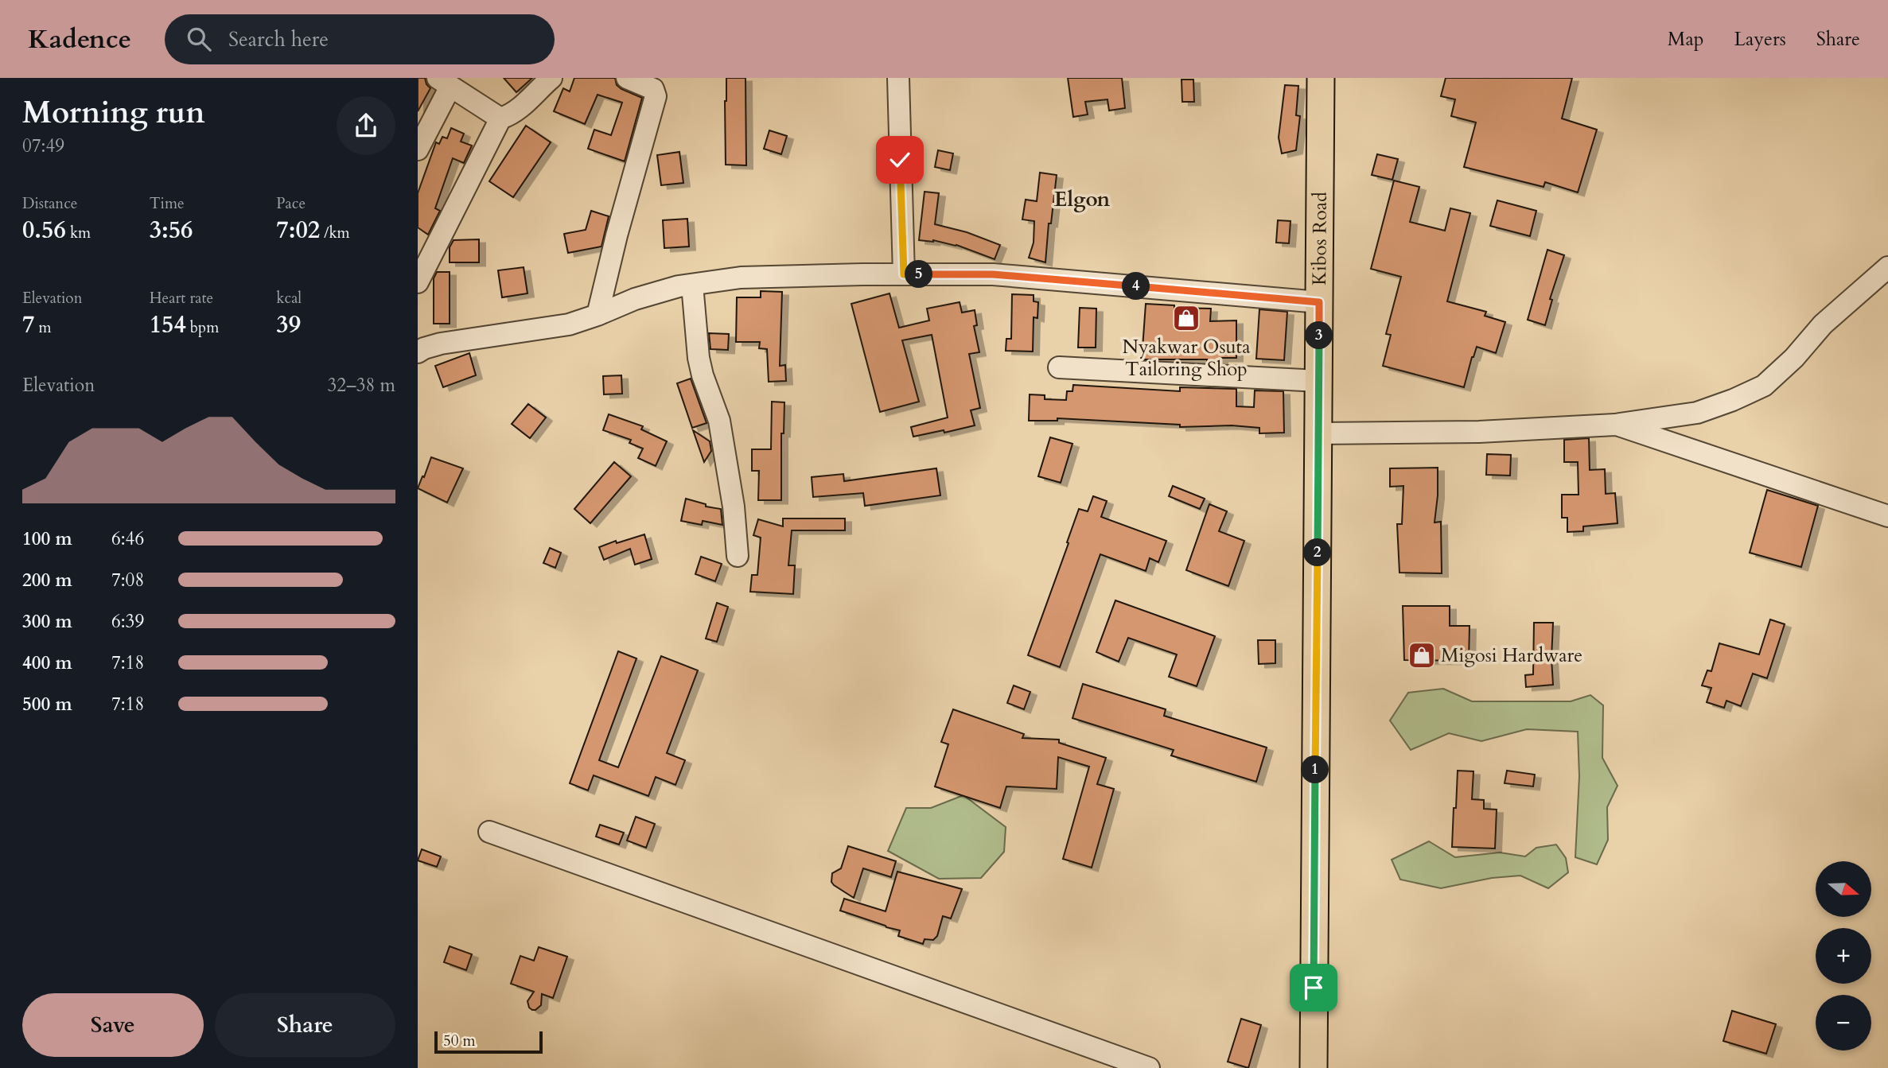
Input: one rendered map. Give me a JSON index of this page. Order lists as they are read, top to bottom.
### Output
{
  "streets": {
    "main road": ["Kibos Road"]
  },
  "districts": ["Elgon"],
  "places": {
    "shop": ["Nyakwar Osuta Tailoring Shop", "Migosi Hardware"]
  },
  "scale_bar": "50 m",
  "north": "right",
  "page": {
    "header": "Kadence",
    "search": "Search here",
    "nav": ["Map", "Layers", "Share"],
    "heading": ["Morning run", "07:49"],
    "stats": [
      ["Distance", "0.56 km"],
      ["Time", "3:56"],
      ["Pace", "7:02 /km"],
      ["Elevation", "7 m"],
      ["Heart rate", "154 bpm"],
      ["kcal", "39"]
    ],
    "pins": [
      "5",
      "4",
      "3",
      "2",
      "1"
    ],
    "chart": ["Elevation", "32–38 m"],
    "list": [
      {
        "name": "100 m",
        "note": "6:46"
      },
      {
        "name": "200 m",
        "note": "7:08"
      },
      {
        "name": "300 m",
        "note": "6:39"
      },
      {
        "name": "400 m",
        "note": "7:18"
      },
      {
        "name": "500 m",
        "note": "7:18"
      }
    ],
    "map_buttons": ["+", "−"],
    "buttons": ["Save", "Share"],
    "scale": "50 m"
  }
}
